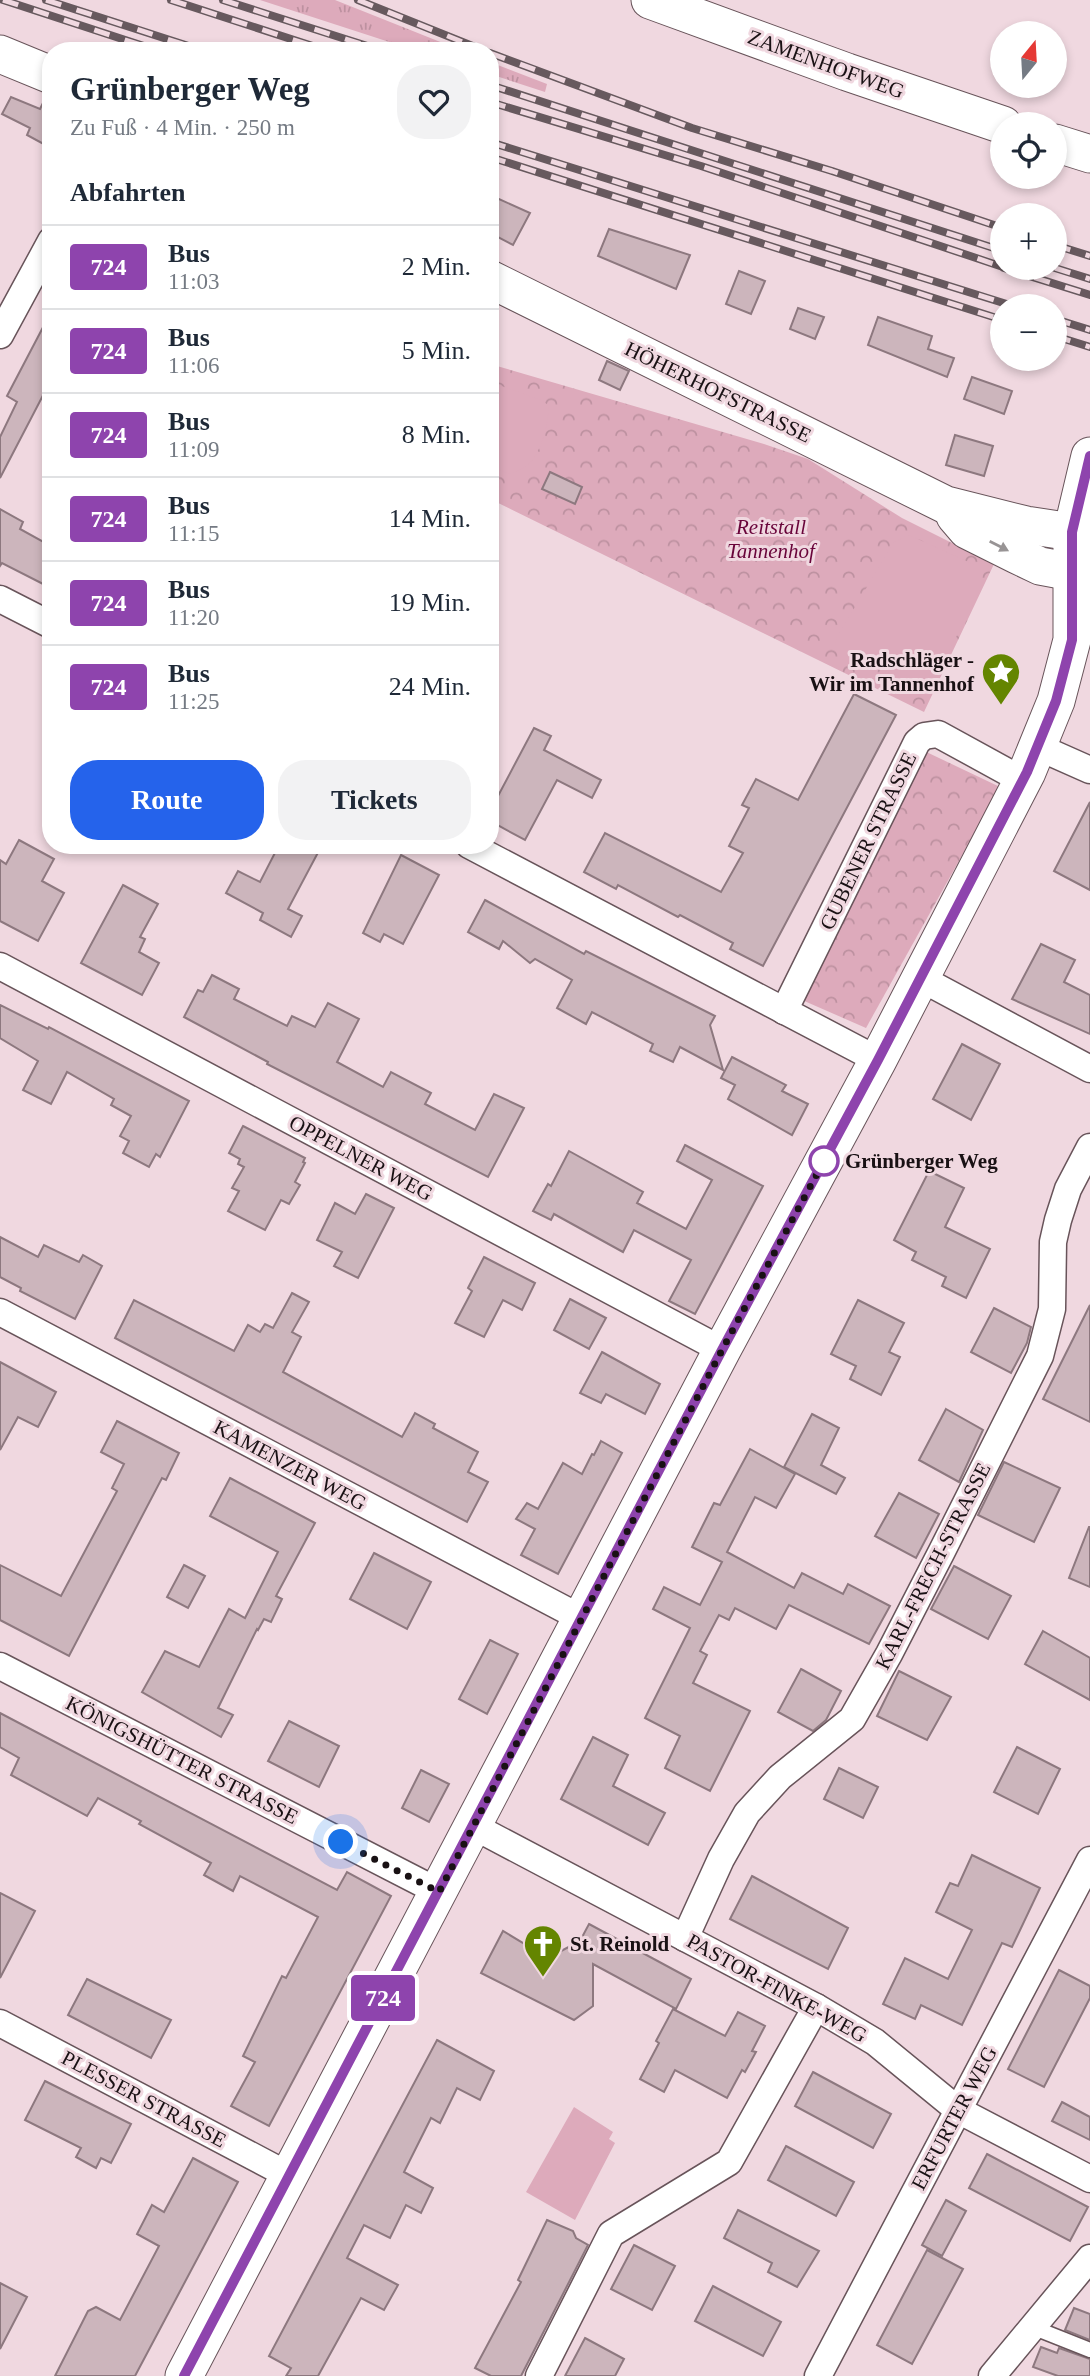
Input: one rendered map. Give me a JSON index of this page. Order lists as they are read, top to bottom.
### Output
{
  "streets": {
    "street": [
      "ZAMENHOFWEG",
      "HÖHERHOFSTRASSE",
      "GUBENER STRASSE",
      "OPPELNER WEG",
      "KAMENZER WEG",
      "KARL-FRECH-STRASSE",
      "KÖNIGSHÜTTER STRASSE",
      "PASTOR-FINKE-WEG",
      "PLESSER STRASSE",
      "ERFURTER WEG"
    ]
  },
  "crossings": [
    ["KARL-FRECH-STRASSE", "PASTOR-FINKE-WEG"],
    ["PASTOR-FINKE-WEG", "ERFURTER WEG"]
  ],
  "parks": ["Reitstall Tannenhof"],
  "places": {
    "place": ["Radschläger - Wir im Tannenhof"],
    "other": ["Grünberger Weg"],
    "church": ["St. Reinold"]
  },
  "lines": ["bus line 724"],
  "north": "top",
  "page": {
    "on_map": "724",
    "map_buttons": ["+", "−"],
    "heading": [
      ["Grünberger Weg", "Zu Fuß · 4 Min. · 250 m"],
      "Abfahrten"
    ],
    "list": [
      {
        "mark": "724",
        "name": "Bus",
        "note": "11:03",
        "value": "2 Min."
      },
      {
        "mark": "724",
        "name": "Bus",
        "note": "11:06",
        "value": "5 Min."
      },
      {
        "mark": "724",
        "name": "Bus",
        "note": "11:09",
        "value": "8 Min."
      },
      {
        "mark": "724",
        "name": "Bus",
        "note": "11:15",
        "value": "14 Min."
      },
      {
        "mark": "724",
        "name": "Bus",
        "note": "11:20",
        "value": "19 Min."
      },
      {
        "mark": "724",
        "name": "Bus",
        "note": "11:25",
        "value": "24 Min."
      }
    ],
    "buttons": ["Route", "Tickets"]
  }
}
